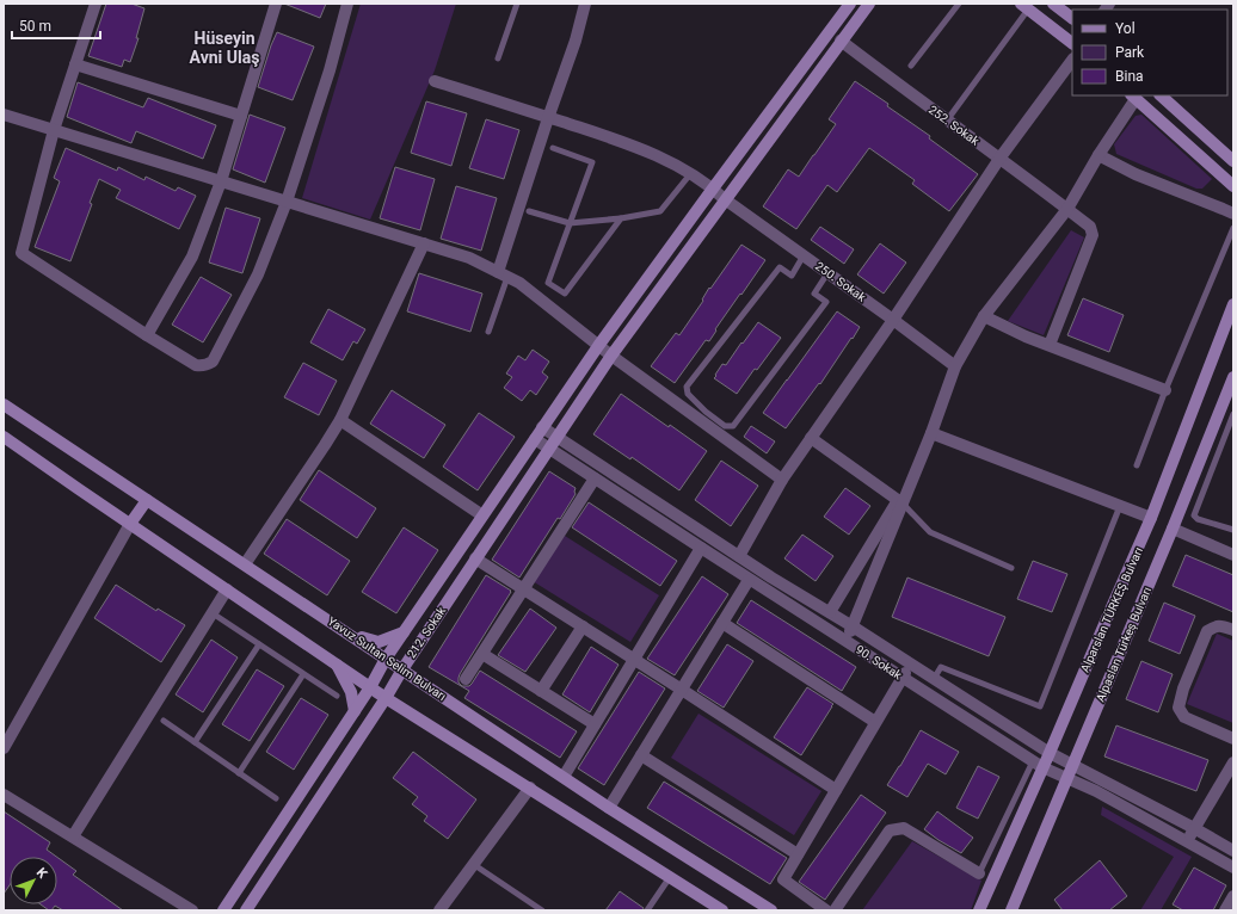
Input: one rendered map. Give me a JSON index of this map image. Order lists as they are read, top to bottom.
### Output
{
  "streets": {
    "main road": [
      "Alparslan TÜRKEŞ Bulvarı",
      "212. Sokak",
      "Alpaslan Türkeş Bulvarı",
      "Yavuz Sultan Selim Bulvarı"
    ],
    "street": ["252. Sokak", "250. Sokak", "90. Sokak"]
  },
  "crossings": [
    ["252. Sokak", "212. Sokak"],
    ["250. Sokak", "212. Sokak"],
    ["Alparslan TÜRKEŞ Bulvarı", "90. Sokak"],
    ["212. Sokak", "Yavuz Sultan Selim Bulvarı"],
    ["212. Sokak", "90. Sokak"],
    ["Alpaslan Türkeş Bulvarı", "90. Sokak"]
  ],
  "districts": ["Hüseyin Avni Ulaş"],
  "legend": ["Yol", "Park", "Bina"],
  "scale_bar": "50 m",
  "north": "top right"
}
